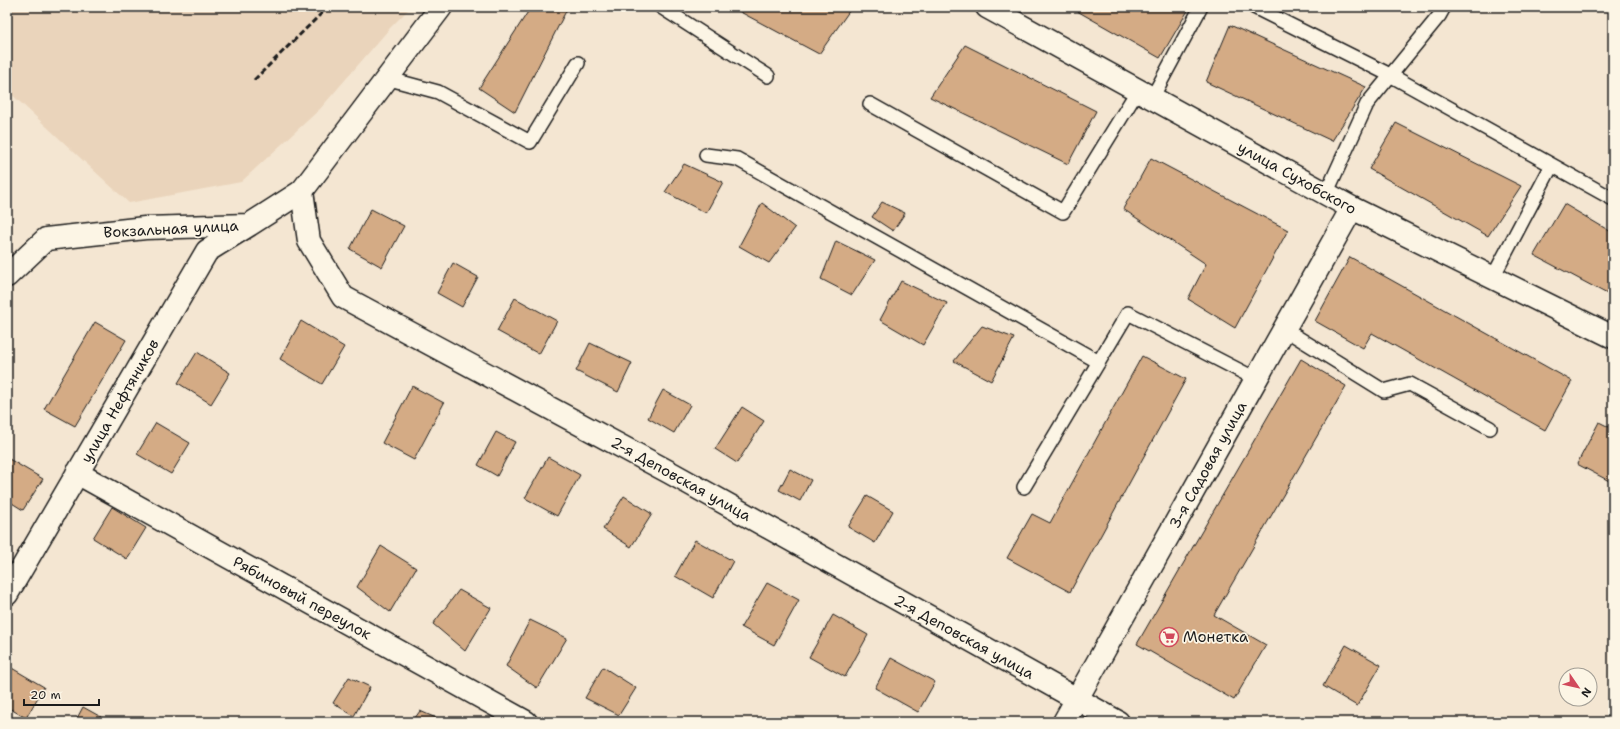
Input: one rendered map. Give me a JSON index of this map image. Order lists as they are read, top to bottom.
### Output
{
  "streets": {
    "street": [
      "улица Сухобского",
      "Вокзальная улица",
      "улица Нефтяников",
      "3-я Садовая улица",
      "2-я Деповская улица",
      "Рябиновый переулок"
    ]
  },
  "crossings": [
    ["улица Сухобского", "3-я Садовая улица"],
    ["Вокзальная улица", "улица Нефтяников"],
    ["Вокзальная улица", "2-я Деповская улица"],
    ["улица Нефтяников", "Рябиновый переулок"],
    ["3-я Садовая улица", "2-я Деповская улица"]
  ],
  "places": {
    "supermarket": ["Монетка"]
  },
  "scale_bar": "20 m",
  "north": "bottom right"
}
